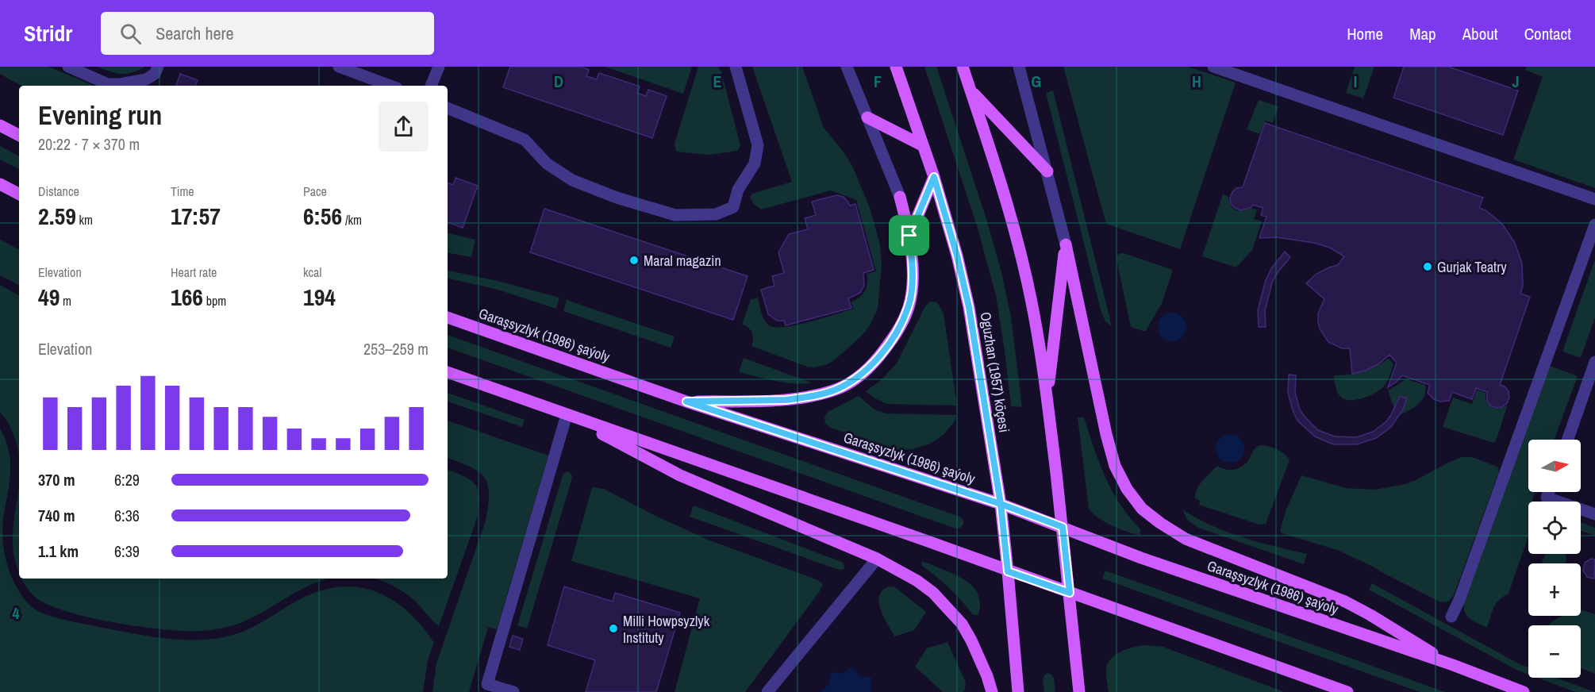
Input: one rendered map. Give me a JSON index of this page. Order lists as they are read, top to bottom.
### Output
{
  "streets": {
    "main road": ["Garaşsyzlyk (1986) şaýoly", "Oguzhan (1957) köçesi"]
  },
  "crossings": [
    ["Garaşsyzlyk (1986) şaýoly", "Oguzhan (1957) köçesi"]
  ],
  "places": ["Maral magazin", "Gurjak Teatry", "Milli Howpsyzlyk Instituty"],
  "north": "right",
  "page": {
    "header": "Stridr",
    "search": "Search here",
    "nav": [
      "Home",
      "Map",
      "About",
      "Contact"
    ],
    "heading": ["Evening run", "20:22 · 7 × 370 m"],
    "stats": [
      ["Distance", "2.59 km"],
      ["Time", "17:57"],
      ["Pace", "6:56 /km"],
      ["Elevation", "49 m"],
      ["Heart rate", "166 bpm"],
      ["kcal", "194"]
    ],
    "chart": ["Elevation", "253–259 m"],
    "map_buttons": ["+", "−"],
    "list": [
      {
        "name": "370 m",
        "note": "6:29"
      },
      {
        "name": "740 m",
        "note": "6:36"
      },
      {
        "name": "1.1 km",
        "note": "6:39"
      }
    ]
  },
  "grid": {
    "columns": [
      "D",
      "E",
      "F",
      "G",
      "H",
      "I",
      "J"
    ],
    "rows": ["4"]
  }
}
